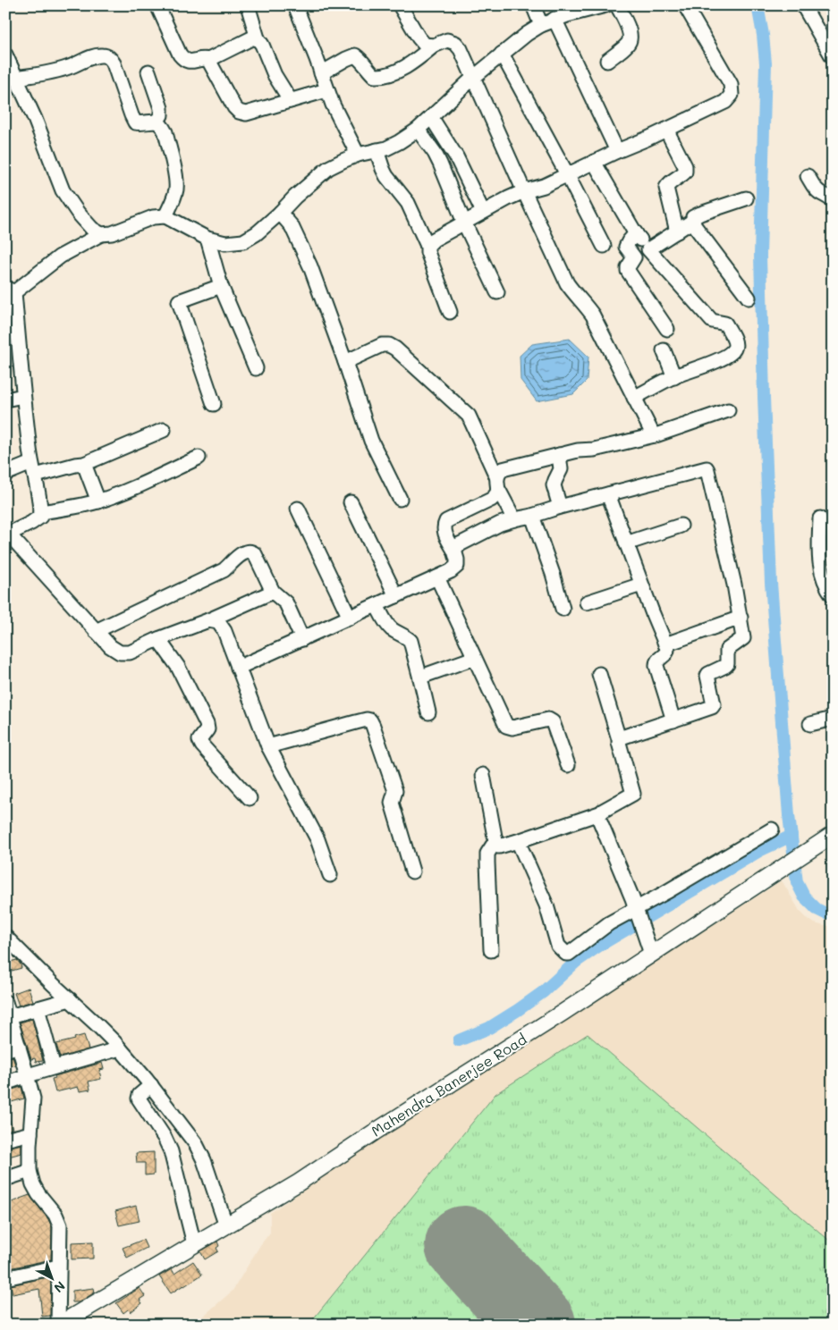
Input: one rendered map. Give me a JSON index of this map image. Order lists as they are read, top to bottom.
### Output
{
  "streets": {
    "street": ["Mahendra Banerjee Road"]
  },
  "north": "bottom right"
}
